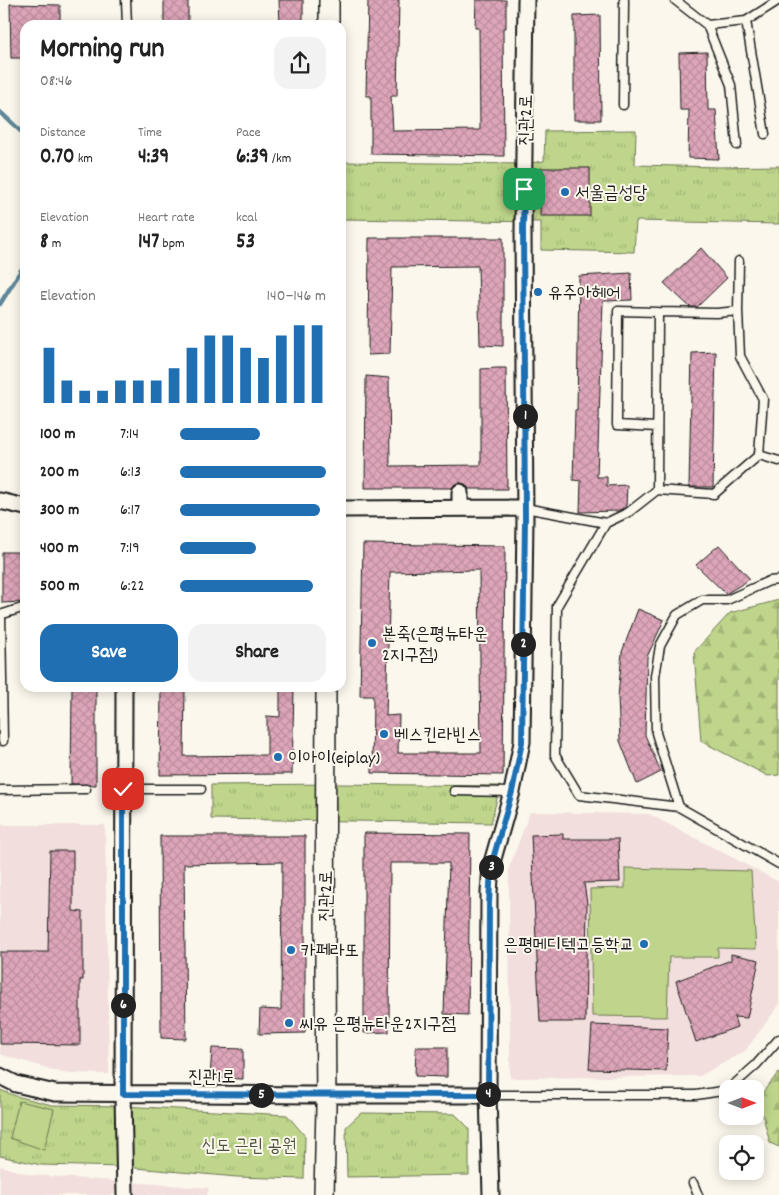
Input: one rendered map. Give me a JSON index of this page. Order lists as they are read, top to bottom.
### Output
{
  "streets": {
    "street": ["진관2로", "진관1로"]
  },
  "crossings": [
    ["진관2로", "진관1로"]
  ],
  "parks": ["신도 근린 공원"],
  "places": [
    "서울금성당",
    "유주아헤어",
    "본죽(은평뉴타운 2지구점)",
    "베스킨라빈스",
    "이아이(eiplay)",
    "은평메디텍고등학교",
    "카페라또",
    "씨유 은평뉴타운2지구점"
  ],
  "north": "right",
  "page": {
    "heading": ["Morning run", "08:46"],
    "stats": [
      ["Distance", "0.70 km"],
      ["Time", "4:39"],
      ["Pace", "6:39 /km"],
      ["Elevation", "8 m"],
      ["Heart rate", "147 bpm"],
      ["kcal", "53"]
    ],
    "chart": ["Elevation", "140–146 m"],
    "pins": [
      "1",
      "2",
      "3",
      "6",
      "4",
      "5"
    ],
    "list": [
      {
        "name": "100 m",
        "note": "7:14"
      },
      {
        "name": "200 m",
        "note": "6:13"
      },
      {
        "name": "300 m",
        "note": "6:17"
      },
      {
        "name": "400 m",
        "note": "7:19"
      },
      {
        "name": "500 m",
        "note": "6:22"
      }
    ],
    "buttons": ["Save", "Share"]
  }
}
